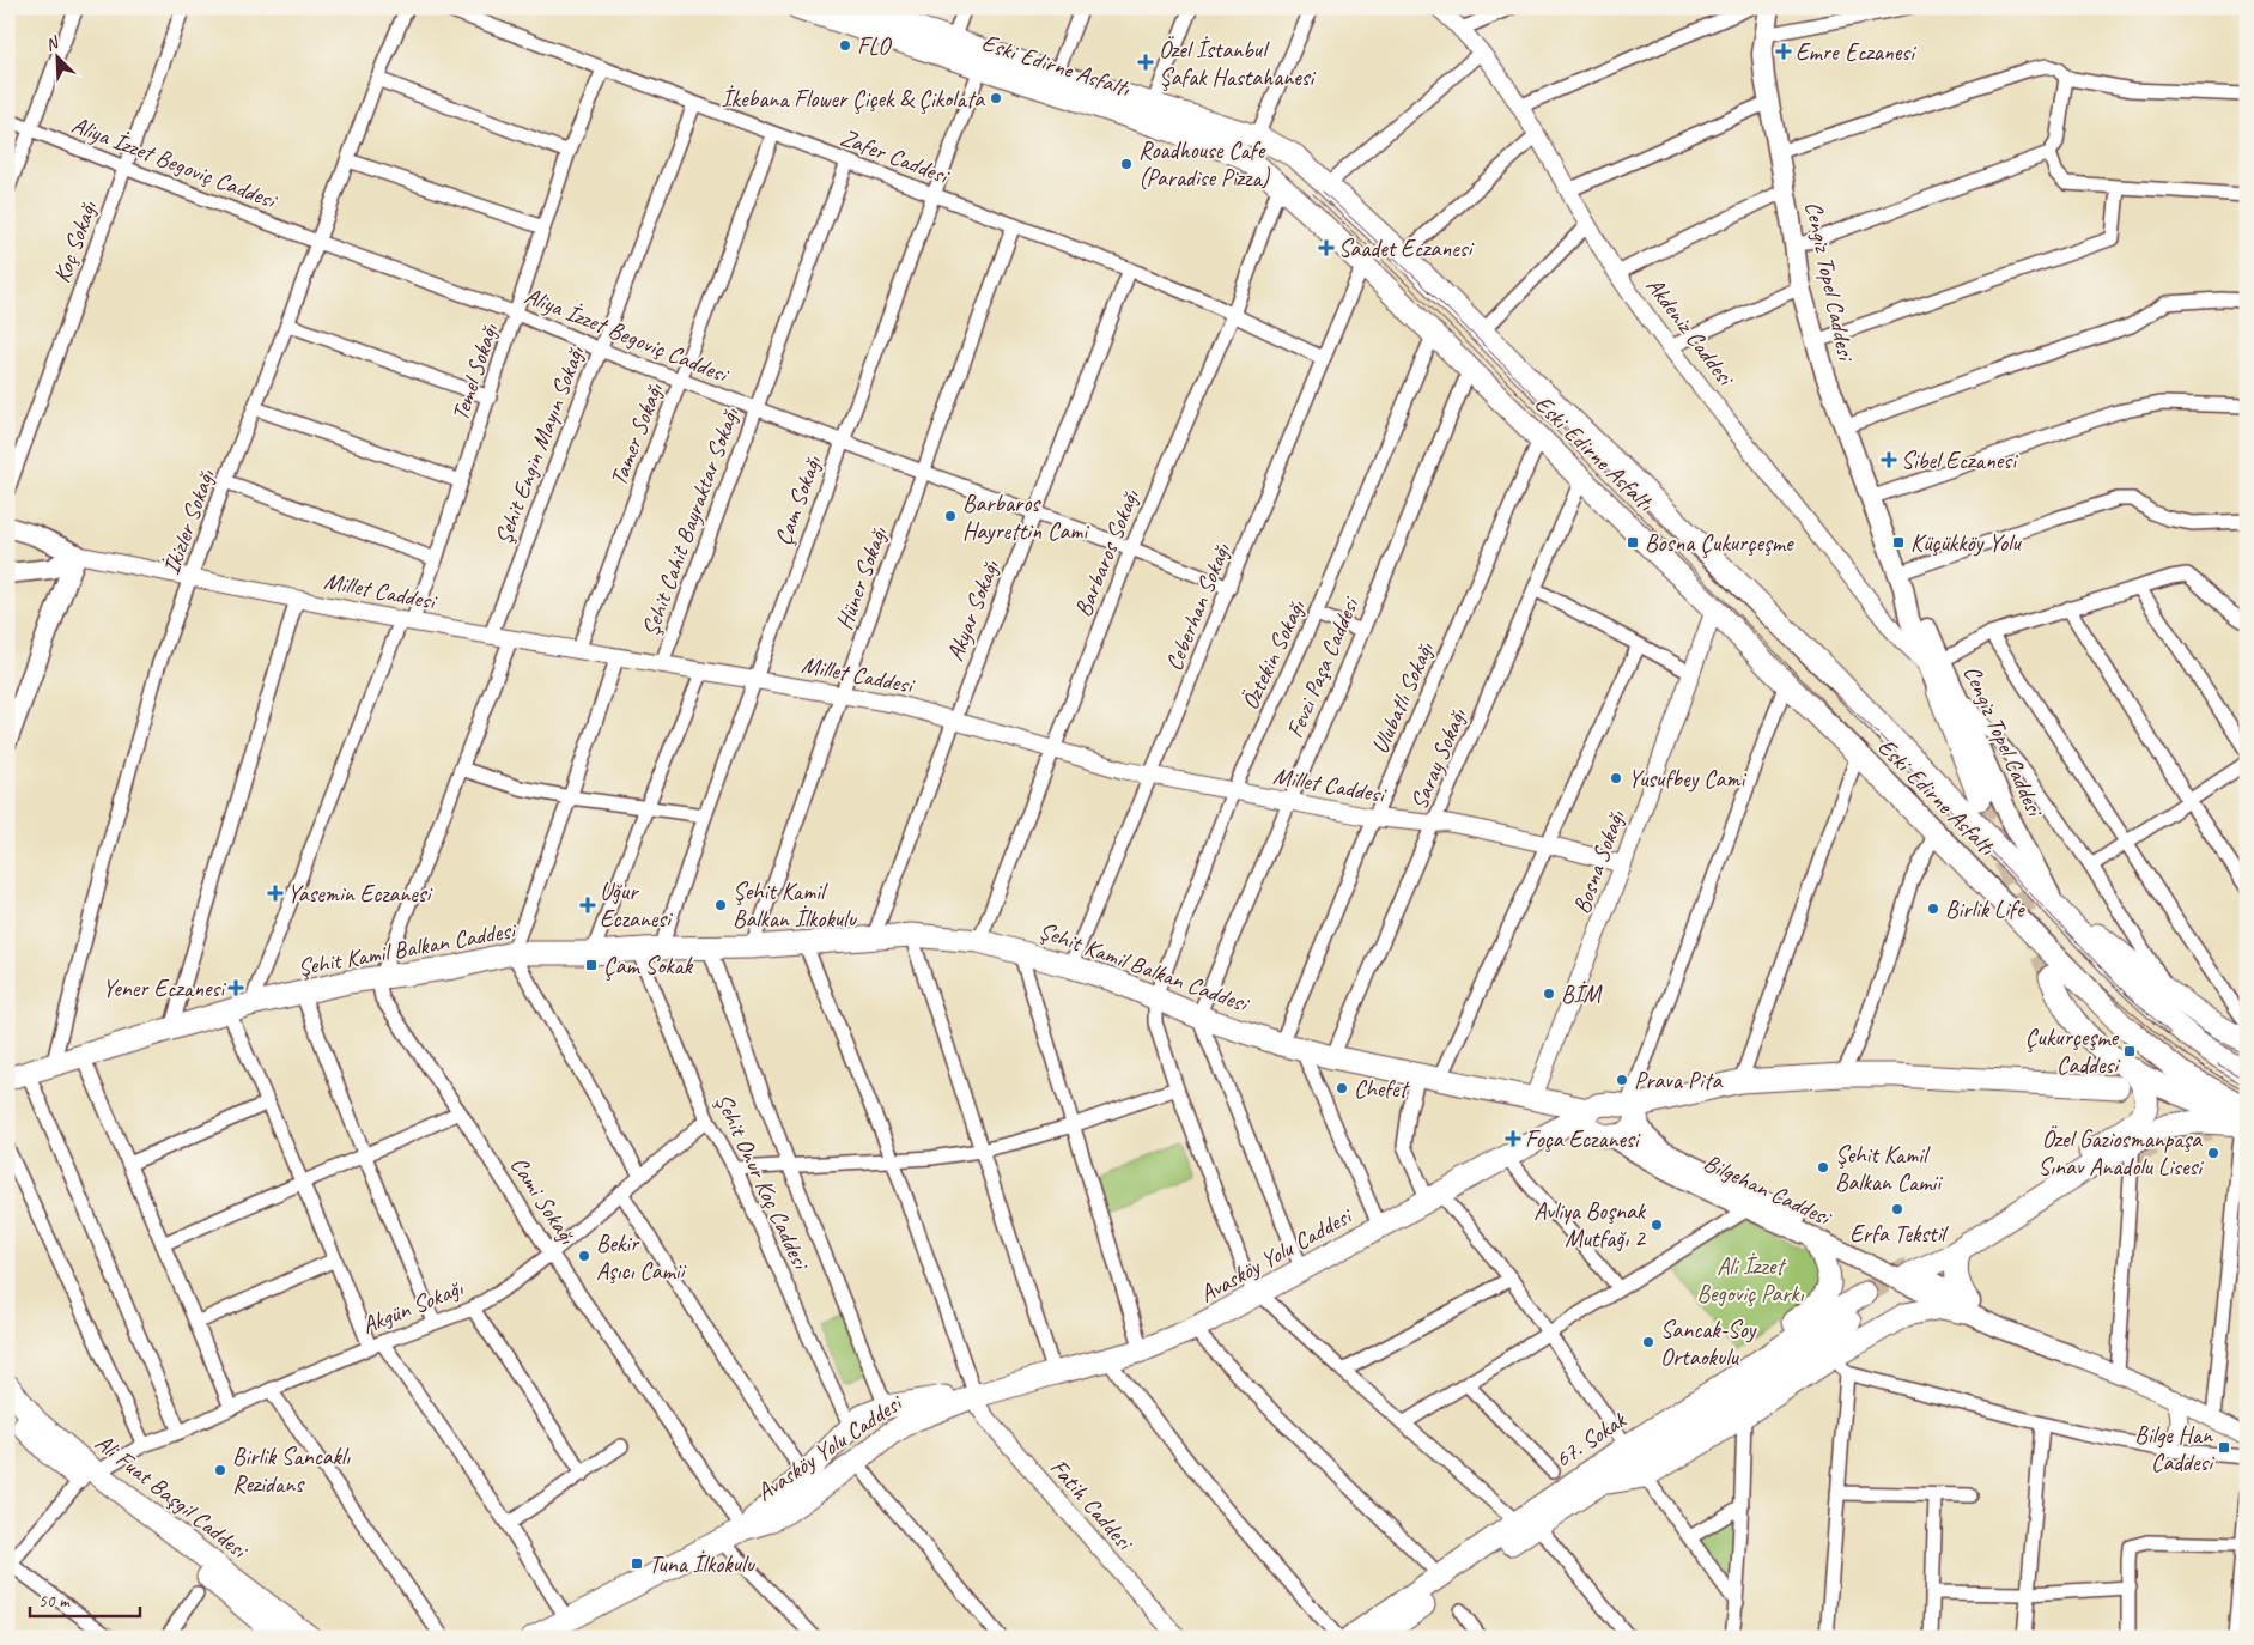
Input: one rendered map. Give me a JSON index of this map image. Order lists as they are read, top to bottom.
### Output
{
  "streets": {
    "main road": [
      "Eski Edirne Asfaltı",
      "Cengiz Topel Caddesi",
      "Şehit Kamil Balkan Caddesi",
      "Bilgehan Caddesi",
      "Avasköy Yolu Caddesi",
      "67. Sokak",
      "Ali Fuat Başgil Caddesi"
    ],
    "street": [
      "Zafer Caddesi",
      "Aliya İzzet Begoviç Caddesi",
      "Koç Sokağı",
      "Akdeniz Caddesi",
      "Temel Sokağı",
      "Tamer Sokağı",
      "Şehit Engin Mayın Sokağı",
      "Çam Sokağı",
      "İkizler Sokağı",
      "Şehit Cahit Bayraktar Sokağı",
      "Barbaros Sokağı",
      "Hüner Sokağı",
      "Millet Caddesi",
      "Ceberhan Sokağı",
      "Akyar Sokağı",
      "Öztekin Sokağı",
      "Fevzi Paşa Caddesi",
      "Ulubatlı Sokağı",
      "Saray Sokağı",
      "Bosna Sokağı",
      "Şehit Onur Koç Caddesi",
      "Cami Sokağı",
      "Akgün Sokağı",
      "Fatih Caddesi"
    ]
  },
  "crossings": [
    ["Eski Edirne Asfaltı", "Cengiz Topel Caddesi"],
    ["Eski Edirne Asfaltı", "Çam Sokağı"],
    ["Eski Edirne Asfaltı", "Barbaros Sokağı"],
    ["Eski Edirne Asfaltı", "Ceberhan Sokağı"],
    ["Eski Edirne Asfaltı", "Öztekin Sokağı"],
    ["Eski Edirne Asfaltı", "Fevzi Paşa Caddesi"],
    ["Eski Edirne Asfaltı", "Ulubatlı Sokağı"],
    ["Eski Edirne Asfaltı", "Saray Sokağı"],
    ["Eski Edirne Asfaltı", "Bosna Sokağı"],
    ["Zafer Caddesi", "Temel Sokağı"],
    ["Zafer Caddesi", "Tamer Sokağı"],
    ["Zafer Caddesi", "Şehit Engin Mayın Sokağı"],
    ["Zafer Caddesi", "Çam Sokağı"],
    ["Zafer Caddesi", "Şehit Cahit Bayraktar Sokağı"],
    ["Zafer Caddesi", "Barbaros Sokağı"],
    ["Zafer Caddesi", "Hüner Sokağı"],
    ["Zafer Caddesi", "Ceberhan Sokağı"],
    ["Zafer Caddesi", "Akyar Sokağı"],
    ["Aliya İzzet Begoviç Caddesi", "Koç Sokağı"],
    ["Aliya İzzet Begoviç Caddesi", "Temel Sokağı"],
    ["Aliya İzzet Begoviç Caddesi", "Tamer Sokağı"],
    ["Aliya İzzet Begoviç Caddesi", "Şehit Engin Mayın Sokağı"],
    ["Aliya İzzet Begoviç Caddesi", "Çam Sokağı"],
    ["Aliya İzzet Begoviç Caddesi", "İkizler Sokağı"],
    ["Aliya İzzet Begoviç Caddesi", "Şehit Cahit Bayraktar Sokağı"],
    ["Aliya İzzet Begoviç Caddesi", "Barbaros Sokağı"],
    ["Aliya İzzet Begoviç Caddesi", "Hüner Sokağı"],
    ["Aliya İzzet Begoviç Caddesi", "Ceberhan Sokağı"],
    ["Aliya İzzet Begoviç Caddesi", "Akyar Sokağı"],
    ["Cengiz Topel Caddesi", "Akdeniz Caddesi"],
    ["Temel Sokağı", "Millet Caddesi"],
    ["Temel Sokağı", "Şehit Kamil Balkan Caddesi"],
    ["Tamer Sokağı", "Millet Caddesi"],
    ["Şehit Engin Mayın Sokağı", "Millet Caddesi"],
    ["Çam Sokağı", "Millet Caddesi"],
    ["Çam Sokağı", "Şehit Kamil Balkan Caddesi"],
    ["Çam Sokağı", "Şehit Onur Koç Caddesi"],
    ["İkizler Sokağı", "Millet Caddesi"],
    ["İkizler Sokağı", "Şehit Kamil Balkan Caddesi"],
    ["Şehit Cahit Bayraktar Sokağı", "Millet Caddesi"],
    ["Barbaros Sokağı", "Millet Caddesi"],
    ["Barbaros Sokağı", "Şehit Kamil Balkan Caddesi"],
    ["Hüner Sokağı", "Millet Caddesi"],
    ["Hüner Sokağı", "Şehit Kamil Balkan Caddesi"],
    ["Millet Caddesi", "Ceberhan Sokağı"],
    ["Millet Caddesi", "Akyar Sokağı"],
    ["Millet Caddesi", "Öztekin Sokağı"],
    ["Millet Caddesi", "Fevzi Paşa Caddesi"],
    ["Millet Caddesi", "Ulubatlı Sokağı"],
    ["Millet Caddesi", "Saray Sokağı"],
    ["Millet Caddesi", "Bosna Sokağı"],
    ["Ceberhan Sokağı", "Şehit Kamil Balkan Caddesi"],
    ["Akyar Sokağı", "Şehit Kamil Balkan Caddesi"],
    ["Öztekin Sokağı", "Şehit Kamil Balkan Caddesi"],
    ["Fevzi Paşa Caddesi", "Şehit Kamil Balkan Caddesi"],
    ["Ulubatlı Sokağı", "Şehit Kamil Balkan Caddesi"],
    ["Saray Sokağı", "Şehit Kamil Balkan Caddesi"],
    ["Bosna Sokağı", "Şehit Kamil Balkan Caddesi"],
    ["Şehit Kamil Balkan Caddesi", "Şehit Onur Koç Caddesi"],
    ["Şehit Kamil Balkan Caddesi", "Cami Sokağı"],
    ["Şehit Kamil Balkan Caddesi", "Avasköy Yolu Caddesi"],
    ["Şehit Onur Koç Caddesi", "Avasköy Yolu Caddesi"],
    ["Şehit Onur Koç Caddesi", "Akgün Sokağı"],
    ["Cami Sokağı", "Avasköy Yolu Caddesi"],
    ["Cami Sokağı", "Akgün Sokağı"],
    ["Avasköy Yolu Caddesi", "Fatih Caddesi"],
    ["Akgün Sokağı", "Ali Fuat Başgil Caddesi"]
  ],
  "parks": ["Ali İzzet Begoviç Parkı"],
  "places": {
    "other": [
      "FLO",
      "İkebana Flower Çiçek & Çikolata",
      "Roadhouse Cafe (Paradise Pizza)",
      "Barbaros Hayrettin Cami",
      "Yusufbey Cami",
      "Şehit Kamil Balkan İlkokulu",
      "Birlik Life",
      "BİM",
      "Prava Pita",
      "Chefet",
      "Özel Gaziosmanpaşa Sınav Anadolu Lisesi",
      "Şehit Kamil Balkan Camii",
      "Erfa Tekstil",
      "Avliya Boşnak Mutfağı 2",
      "Bekir Aşıcı Camii",
      "Sancak-Soy Ortaokulu",
      "Birlik Sancaklı Rezidans"
    ],
    "health": [
      "Emre Eczanesi",
      "Özel İstanbul Şafak Hastahanesi",
      "Saadet Eczanesi",
      "Sibel Eczanesi",
      "Yasemin Eczanesi",
      "Uğur Eczanesi",
      "Yener Eczanesi",
      "Foça Eczanesi"
    ],
    "transit": [
      "Bosna Çukurçeşme",
      "Küçükköy Yolu",
      "Çam Sokak",
      "Çukurçeşme Caddesi",
      "Bilge Han Caddesi",
      "Tuna İlkokulu"
    ]
  },
  "scale_bar": "50 m",
  "north": "top left"
}
